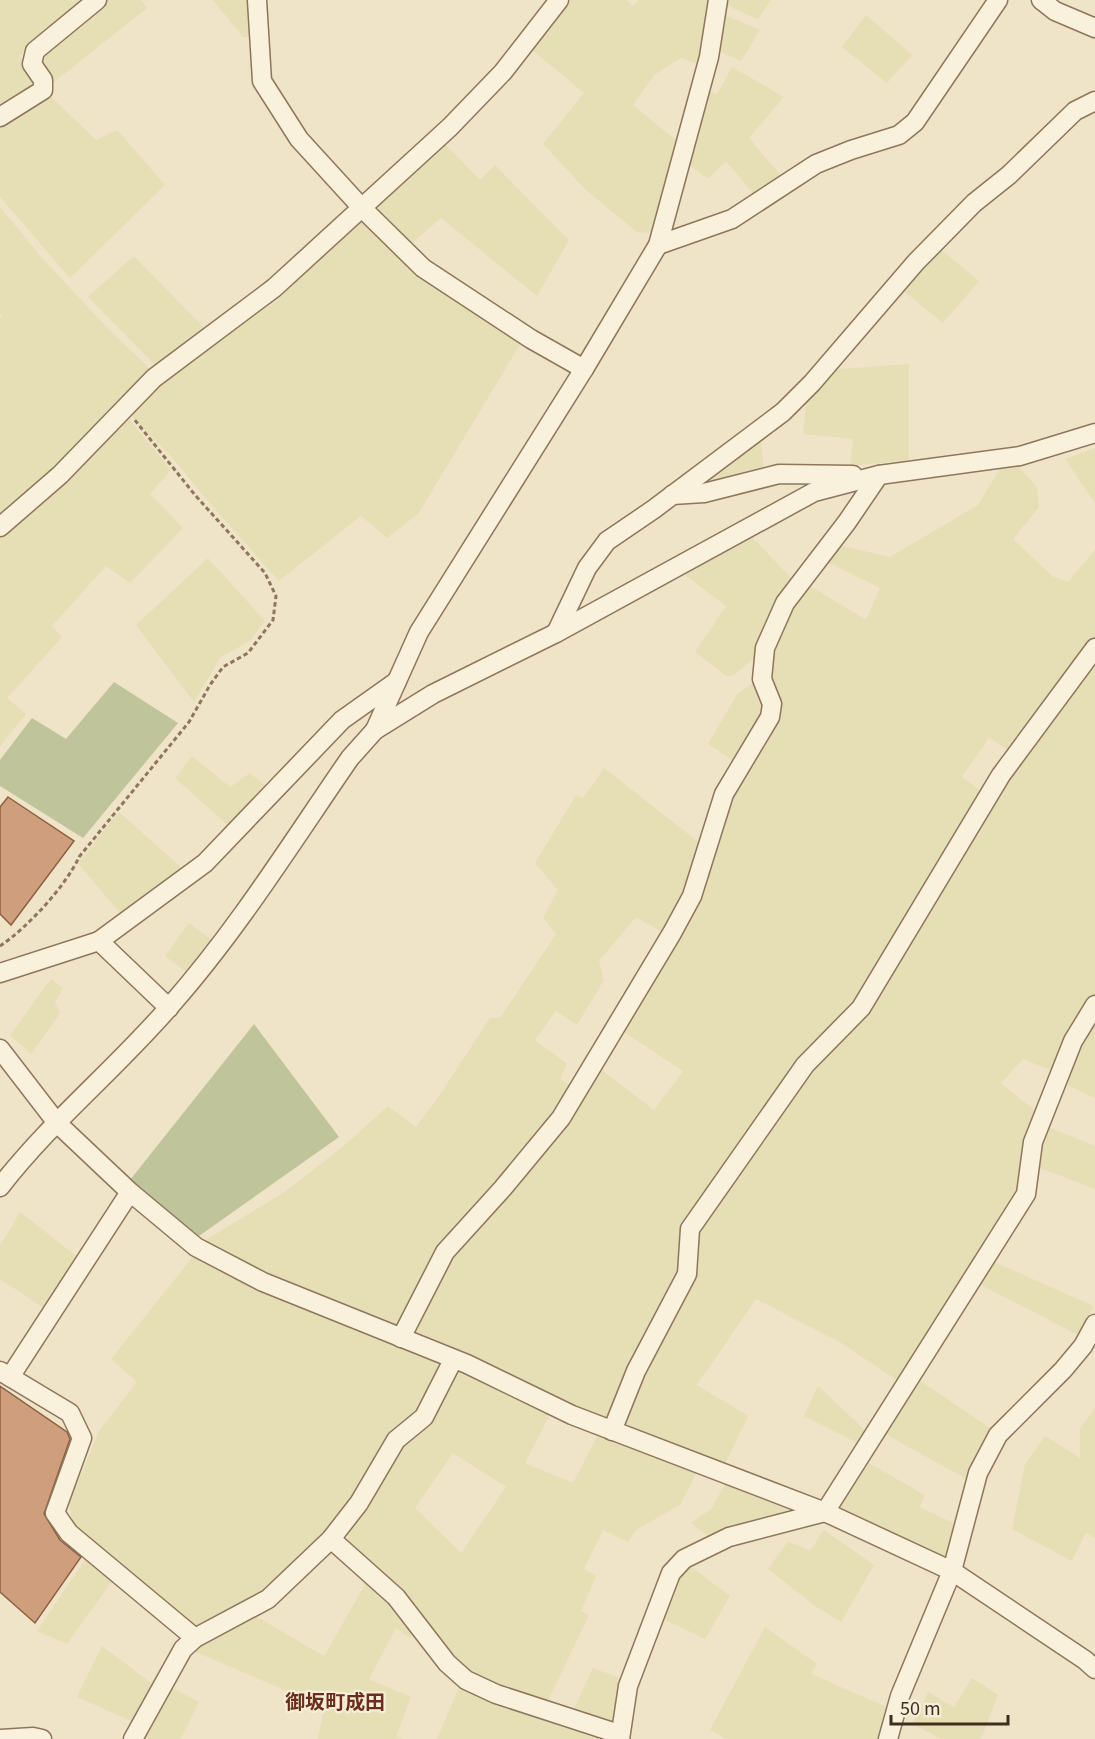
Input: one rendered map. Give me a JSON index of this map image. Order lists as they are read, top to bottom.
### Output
{
  "districts": ["御坂町成田"],
  "scale_bar": "50 m"
}
